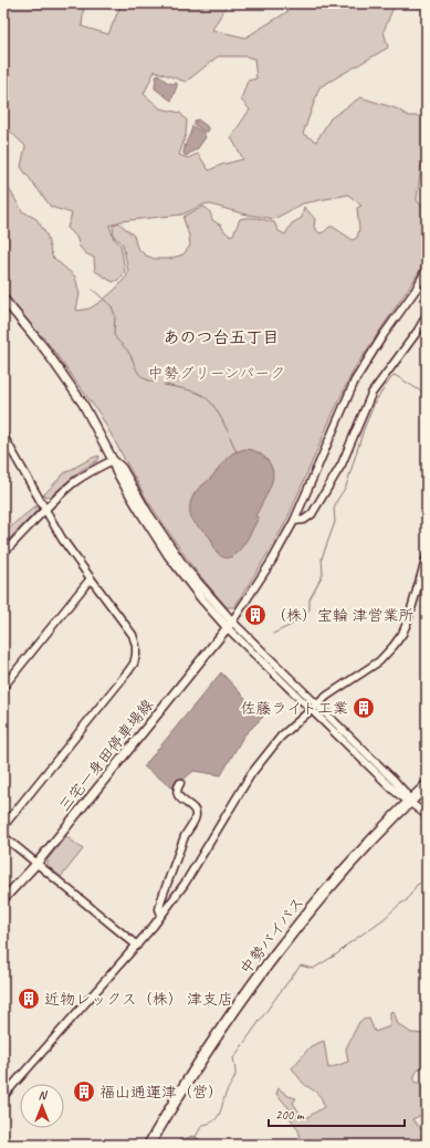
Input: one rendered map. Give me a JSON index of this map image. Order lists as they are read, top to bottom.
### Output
{
  "streets": {
    "highway": ["中勢バイパス"],
    "main road": ["三宅一身田停車場線"]
  },
  "districts": ["あのつ台五丁目"],
  "parks": ["中勢グリーンパーク"],
  "places": {
    "building": [
      "（株）宝輪 津営業所",
      "佐藤ライト工業",
      "近物レックス（株） 津支店",
      "福山通運津（営）"
    ]
  },
  "scale_bar": "200 m",
  "north": "top"
}
